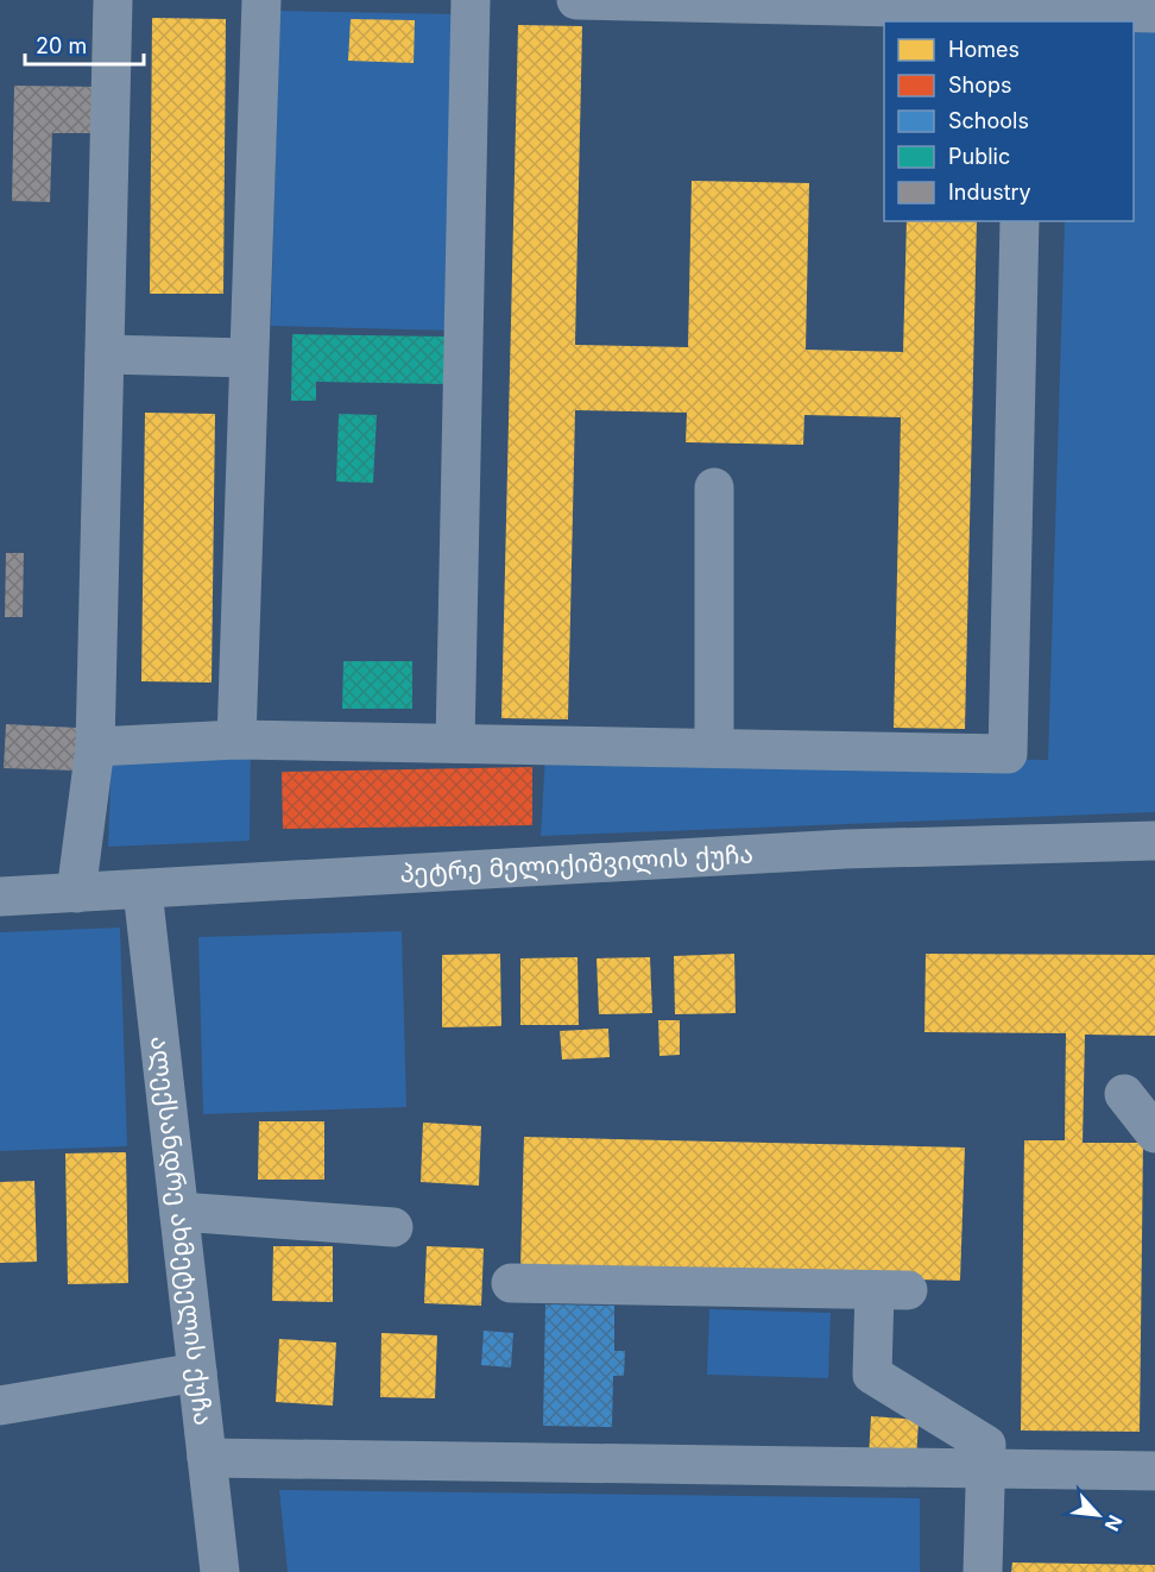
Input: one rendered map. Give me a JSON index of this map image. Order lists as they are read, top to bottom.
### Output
{
  "streets": {
    "street": ["პეტრე მელიქიშვილის ქუჩა", "ალექსანდრე ახმეტელის ქუჩა"]
  },
  "crossings": [
    ["პეტრე მელიქიშვილის ქუჩა", "ალექსანდრე ახმეტელის ქუჩა"]
  ],
  "legend": [
    "Homes",
    "Shops",
    "Schools",
    "Public",
    "Industry"
  ],
  "scale_bar": "20 m",
  "north": "bottom right"
}
